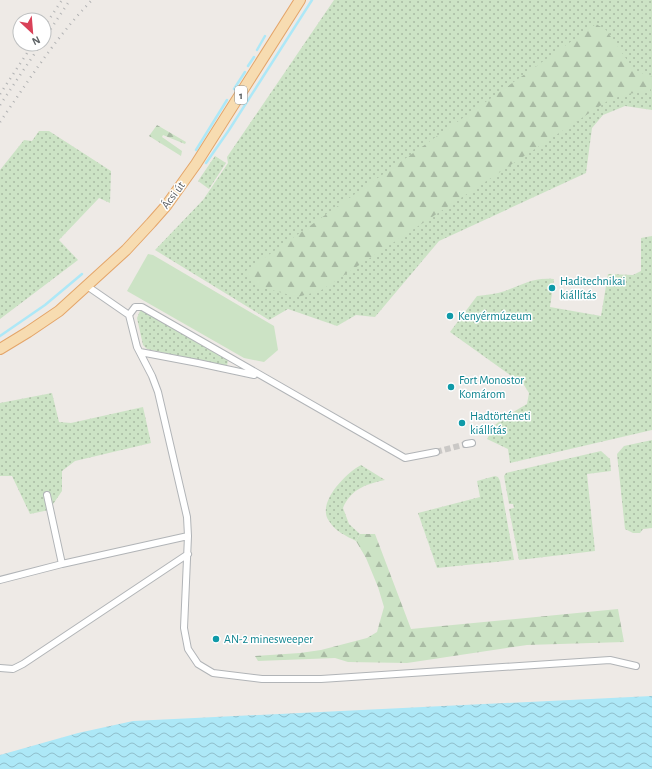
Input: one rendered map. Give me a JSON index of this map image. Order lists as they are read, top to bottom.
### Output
{
  "streets": {
    "main road": ["1", "Ácsi út"]
  },
  "places": [
    "Haditechnikai kiállítás",
    "Kenyérmúzeum",
    "Fort Monostor Komárom",
    "Hadtörténeti kiállítás",
    "AN-2 minesweeper"
  ],
  "north": "bottom right"
}
